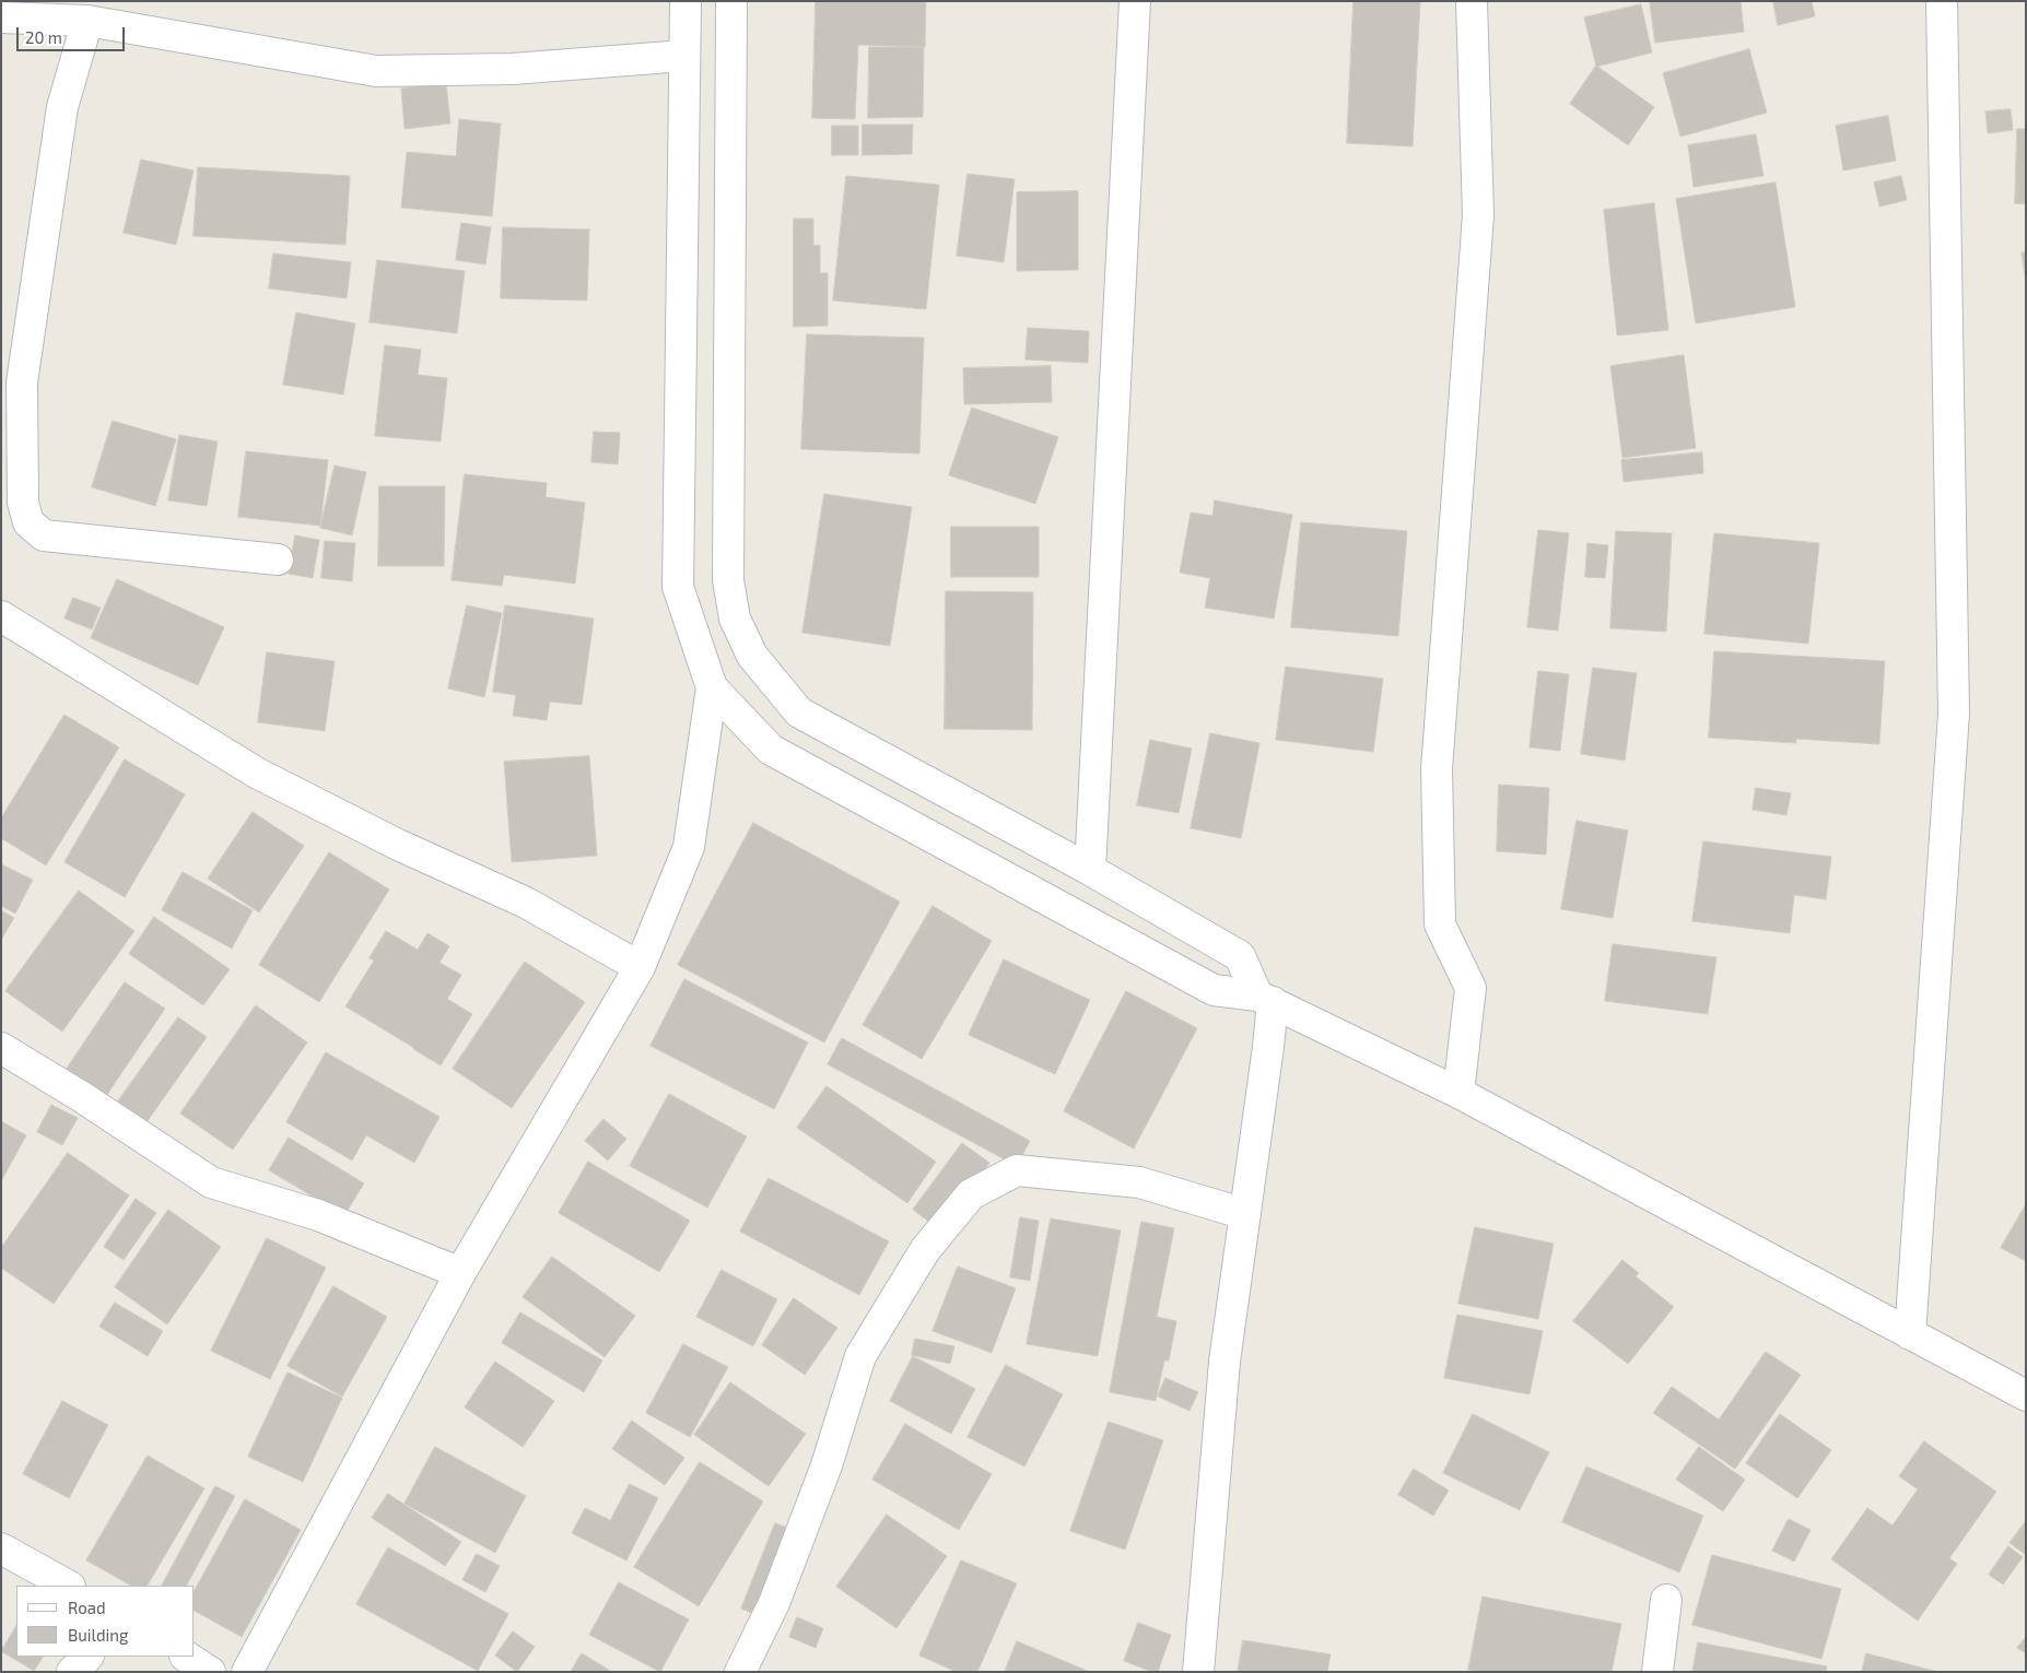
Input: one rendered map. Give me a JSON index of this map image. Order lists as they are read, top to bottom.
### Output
{
  "legend": ["Road", "Building"],
  "scale_bar": "20 m"
}
